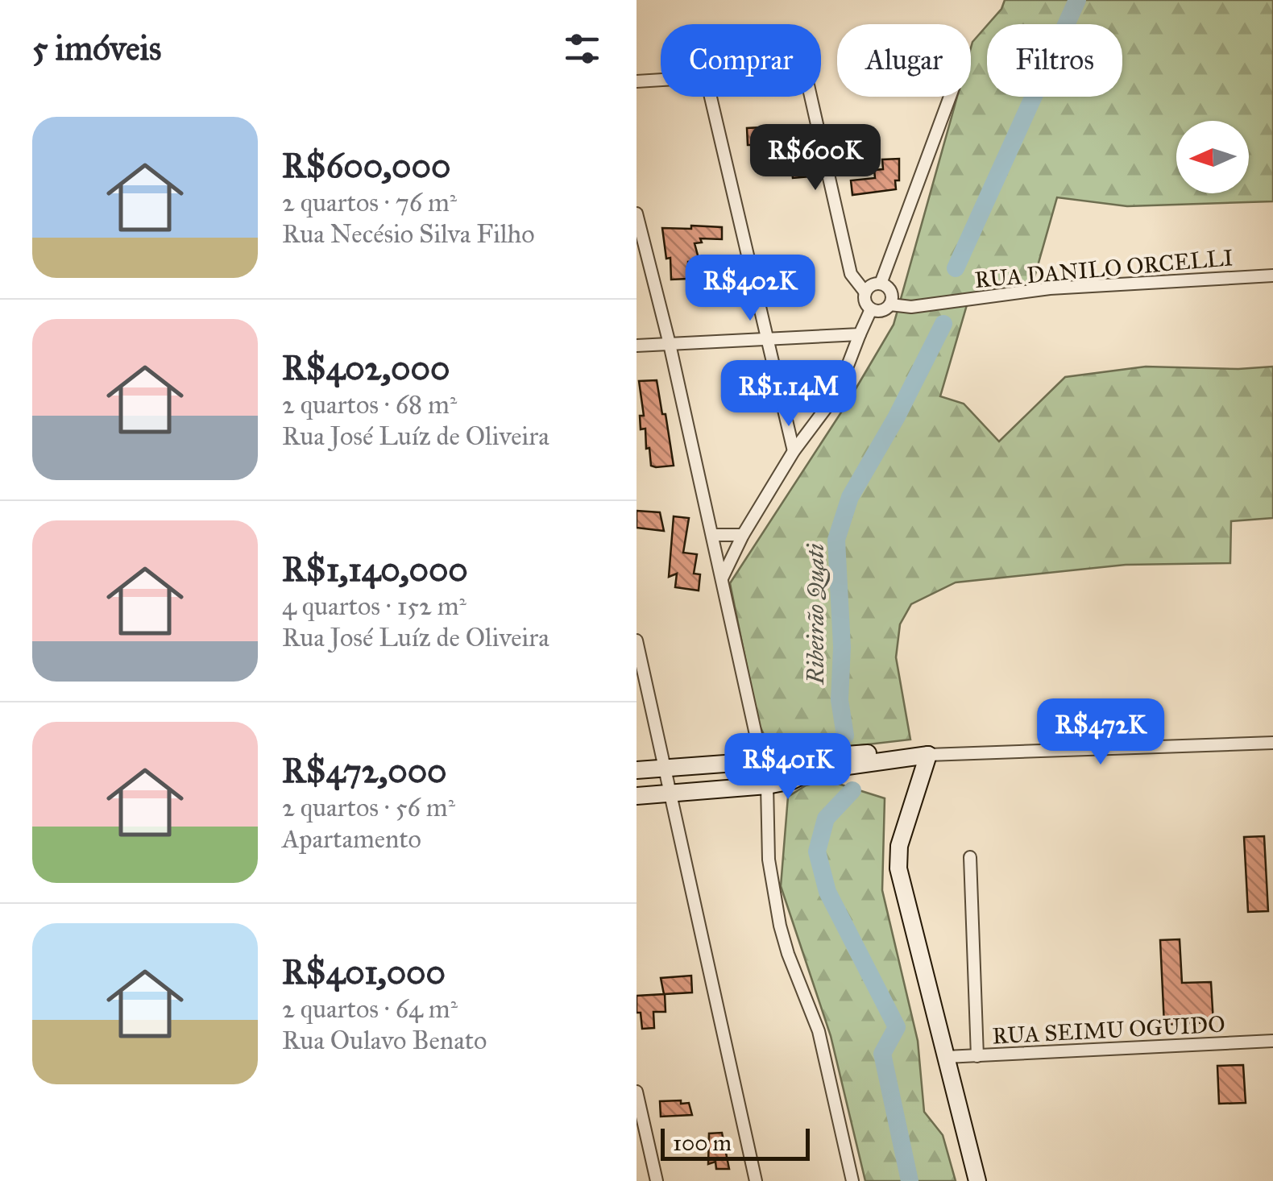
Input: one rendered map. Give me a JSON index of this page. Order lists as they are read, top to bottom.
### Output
{
  "streets": {
    "street": ["RUA DANILO ORCELLI", "RUA SEIMU OGUIDO"]
  },
  "water": ["Ribeirão Quati"],
  "scale_bar": "100 m",
  "north": "left",
  "page": {
    "heading": "5 imóveis",
    "chip": ["Comprar", "Alugar", "Filtros"],
    "list": [
      {
        "name": "R$600,000",
        "note": "2 quartos · 76 m² · Rua Necésio Silva Filho"
      },
      {
        "name": "R$402,000",
        "note": "2 quartos · 68 m² · Rua José Luíz de Oliveira"
      },
      {
        "name": "R$1,140,000",
        "note": "4 quartos · 152 m² · Rua José Luíz de Oliveira"
      },
      {
        "name": "R$472,000",
        "note": "2 quartos · 56 m² · Apartamento"
      },
      {
        "name": "R$401,000",
        "note": "2 quartos · 64 m² · Rua Oulavo Benato"
      }
    ],
    "price": [
      "R$600K",
      "R$402K",
      "R$1.14M",
      "R$472K",
      "R$401K"
    ],
    "scale": "100 m"
  }
}
